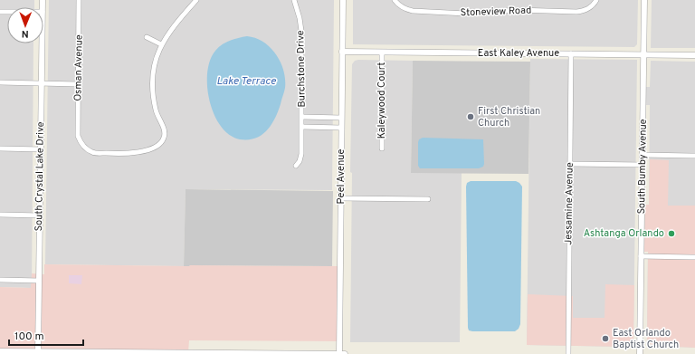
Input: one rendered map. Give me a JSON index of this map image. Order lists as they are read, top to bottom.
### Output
{
  "streets": {
    "street": [
      "Stoneview Road",
      "East Kaley Avenue",
      "Osman Avenue",
      "Burchstone Drive",
      "Kaleywood Court",
      "South Bumby Avenue",
      "South Crystal Lake Drive",
      "Peel Avenue",
      "Jessamine Avenue"
    ]
  },
  "crossings": [
    ["East Kaley Avenue", "Kaleywood Court"],
    ["East Kaley Avenue", "South Bumby Avenue"],
    ["East Kaley Avenue", "Peel Avenue"],
    ["East Kaley Avenue", "Jessamine Avenue"],
    ["Burchstone Drive", "Peel Avenue"]
  ],
  "water": ["Lake Terrace"],
  "places": ["First Christian Church", "Ashtanga Orlando", "East Orlando Baptist Church"],
  "scale_bar": "100 m",
  "north": "bottom"
}
